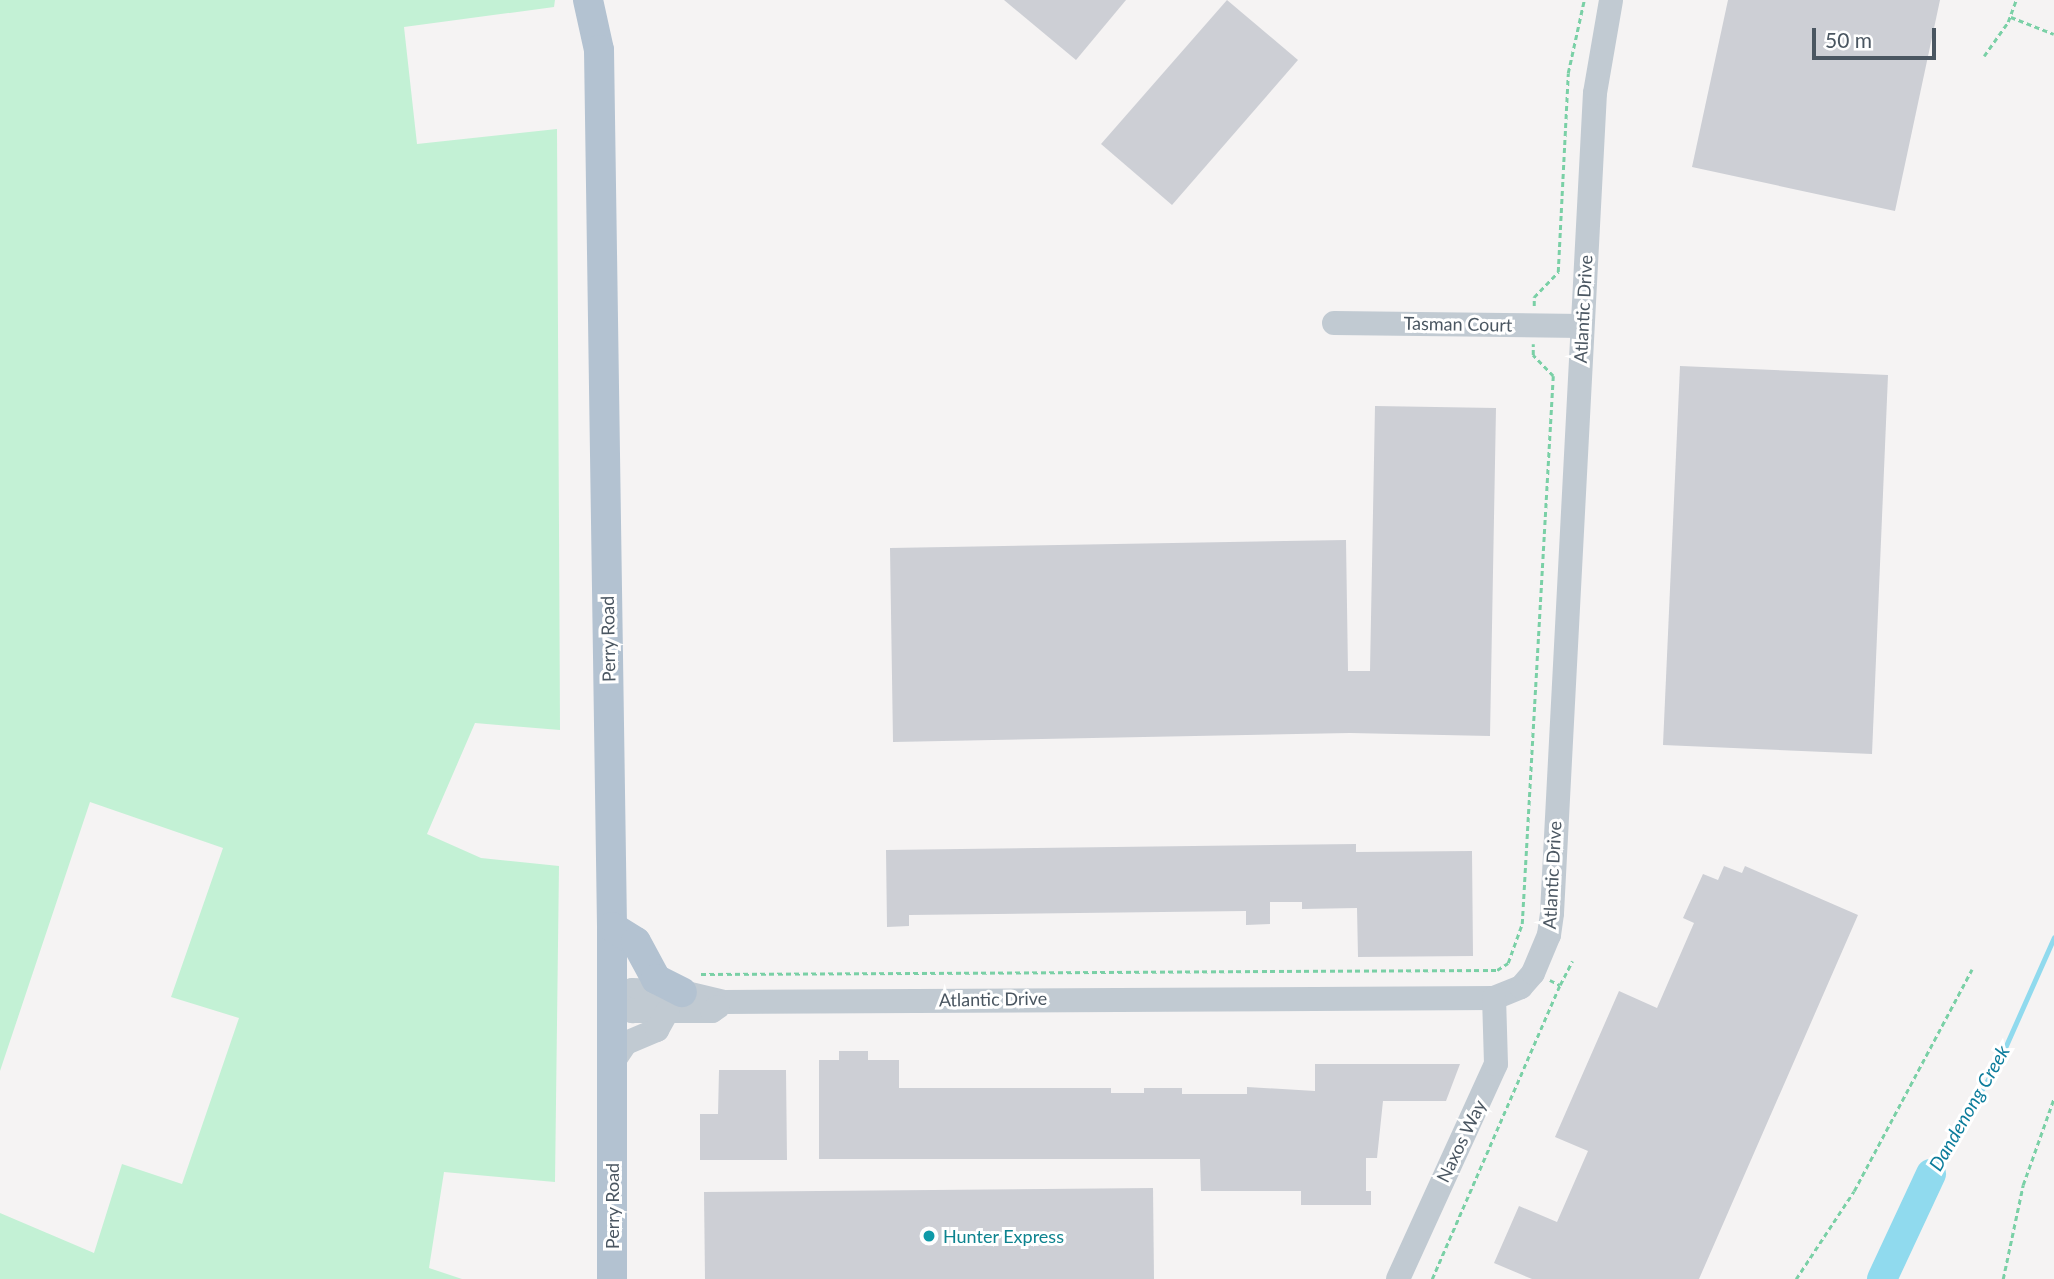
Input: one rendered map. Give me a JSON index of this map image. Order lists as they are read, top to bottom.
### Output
{
  "streets": {
    "main road": ["Perry Road"],
    "street": ["Atlantic Drive", "Tasman Court", "Naxos Way"]
  },
  "crossings": [
    ["Atlantic Drive", "Tasman Court"],
    ["Atlantic Drive", "Perry Road"],
    ["Atlantic Drive", "Naxos Way"]
  ],
  "water": ["Dandenong Creek"],
  "places": ["Hunter Express"],
  "scale_bar": "50 m"
}
